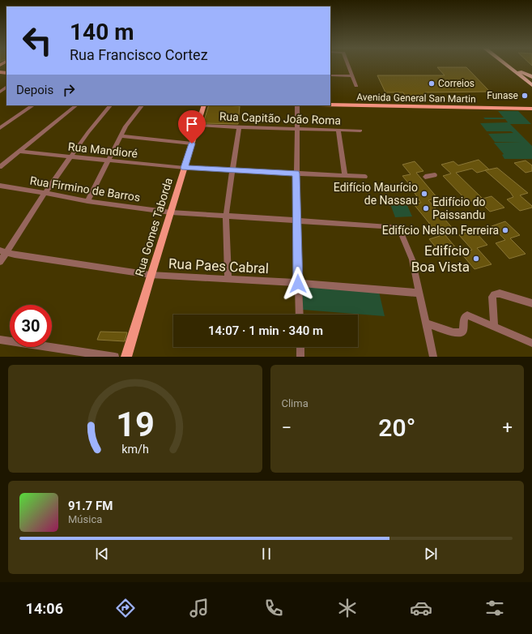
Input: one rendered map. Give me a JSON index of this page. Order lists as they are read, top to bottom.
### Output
{
  "streets": {
    "main road": ["Avenida General San Martin", "Rua Gomes Taborda"],
    "street": [
      "Rua Capitão João Roma",
      "Rua Mandioré",
      "Rua Firmino de Barros",
      "Rua Paes Cabral"
    ]
  },
  "crossings": [
    ["Rua Capitão João Roma", "Rua Gomes Taborda"],
    ["Rua Mandioré", "Rua Gomes Taborda"],
    ["Rua Firmino de Barros", "Rua Gomes Taborda"],
    ["Rua Firmino de Barros", "Rua Paes Cabral"],
    ["Rua Gomes Taborda", "Rua Paes Cabral"]
  ],
  "places": [
    "Correios",
    "Funase",
    "Edifício Maurício de Nassau",
    "Edifício do Paissandu",
    "Edifício Nelson Ferreira",
    "Edifício Boa Vista"
  ],
  "page": {
    "turn": ["140 m", "Rua Francisco Cortez"],
    "then": "Depois",
    "limit": "30",
    "trip": "14:07 · 1 min · 340 m",
    "tile": "Clima",
    "heat": ["−", "20°", "+"],
    "song": ["91.7 FM", "Música"],
    "tabs": "14:06",
    "gauge": ["19", "km/h"]
  }
}
